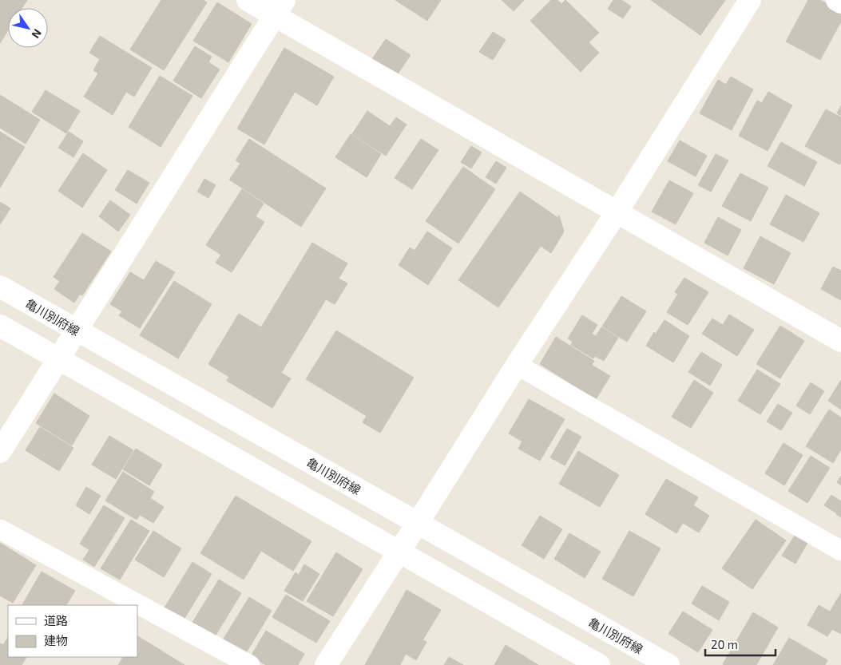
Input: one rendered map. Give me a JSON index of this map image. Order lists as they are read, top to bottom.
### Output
{
  "streets": {
    "street": ["亀川別府線"]
  },
  "legend": ["道路", "建物"],
  "scale_bar": "20 m",
  "north": "bottom right"
}
